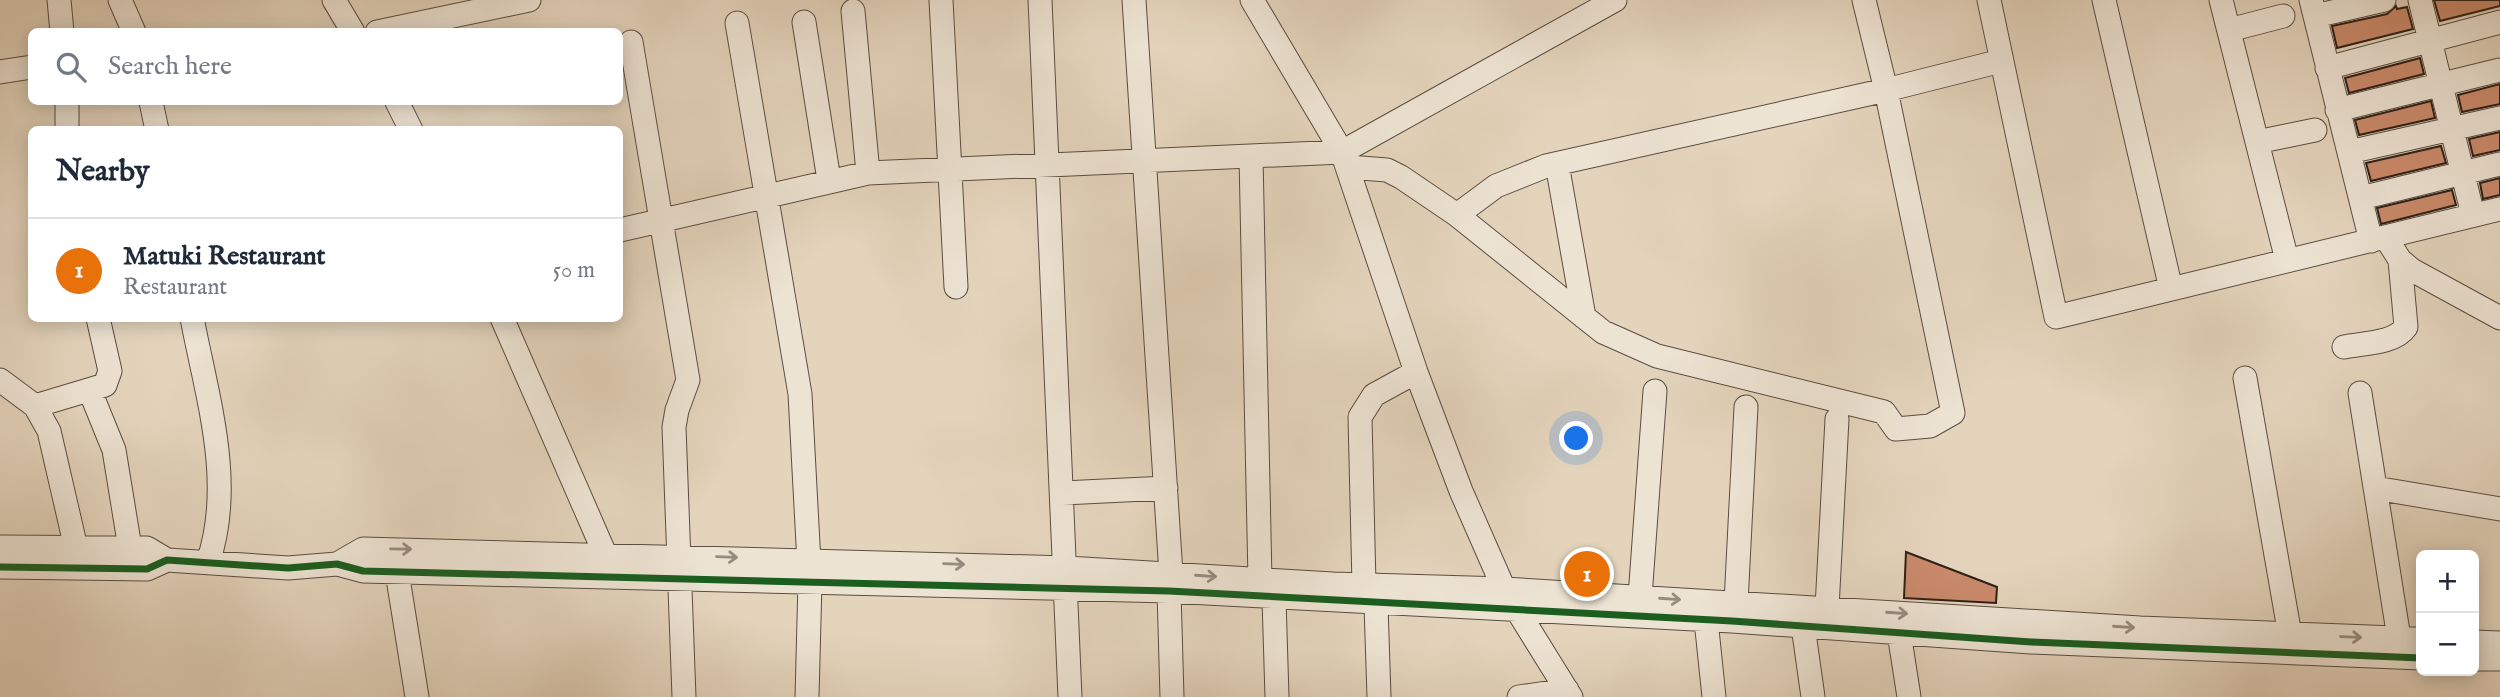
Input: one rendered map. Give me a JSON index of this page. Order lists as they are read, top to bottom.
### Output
{
  "page": {
    "search": "Search here",
    "heading": "Nearby",
    "list": [
      {
        "mark": "1",
        "name": "Matuki Restaurant",
        "note": "Restaurant",
        "value": "50 m"
      }
    ],
    "pins": "1",
    "map_buttons": ["+", "−"]
  }
}
